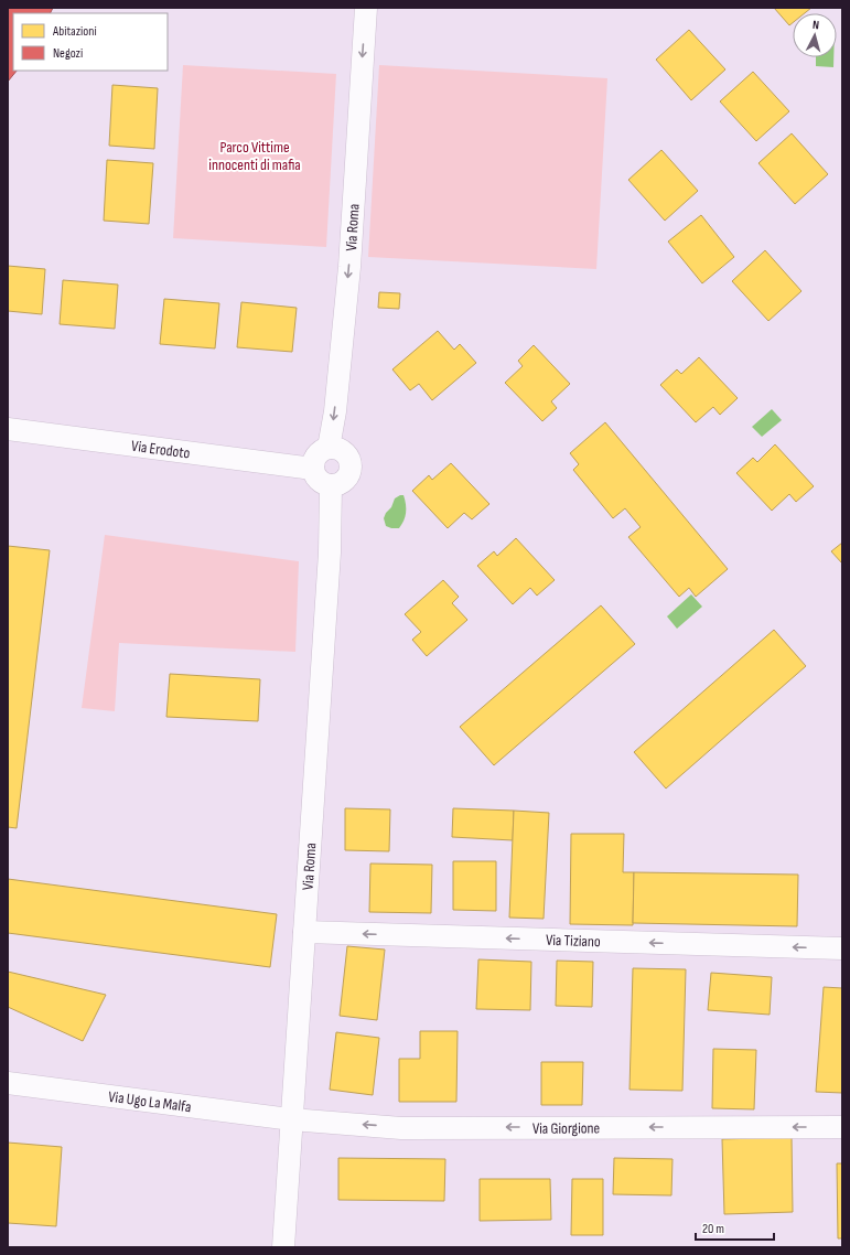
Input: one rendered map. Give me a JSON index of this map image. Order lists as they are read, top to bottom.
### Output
{
  "streets": {
    "street": [
      "Via Roma",
      "Via Erodoto",
      "Via Tiziano",
      "Via Ugo La Malfa",
      "Via Giorgione"
    ]
  },
  "crossings": [
    ["Via Roma", "Via Erodoto"],
    ["Via Roma", "Via Tiziano"],
    ["Via Roma", "Via Ugo La Malfa"],
    ["Via Roma", "Via Giorgione"],
    ["Via Ugo La Malfa", "Via Giorgione"]
  ],
  "one_way": ["Via Roma", "Via Tiziano", "Via Giorgione"],
  "parks": ["Parco Vittime innocenti di mafia"],
  "legend": ["Abitazioni", "Negozi"],
  "scale_bar": "20 m",
  "north": "top"
}
